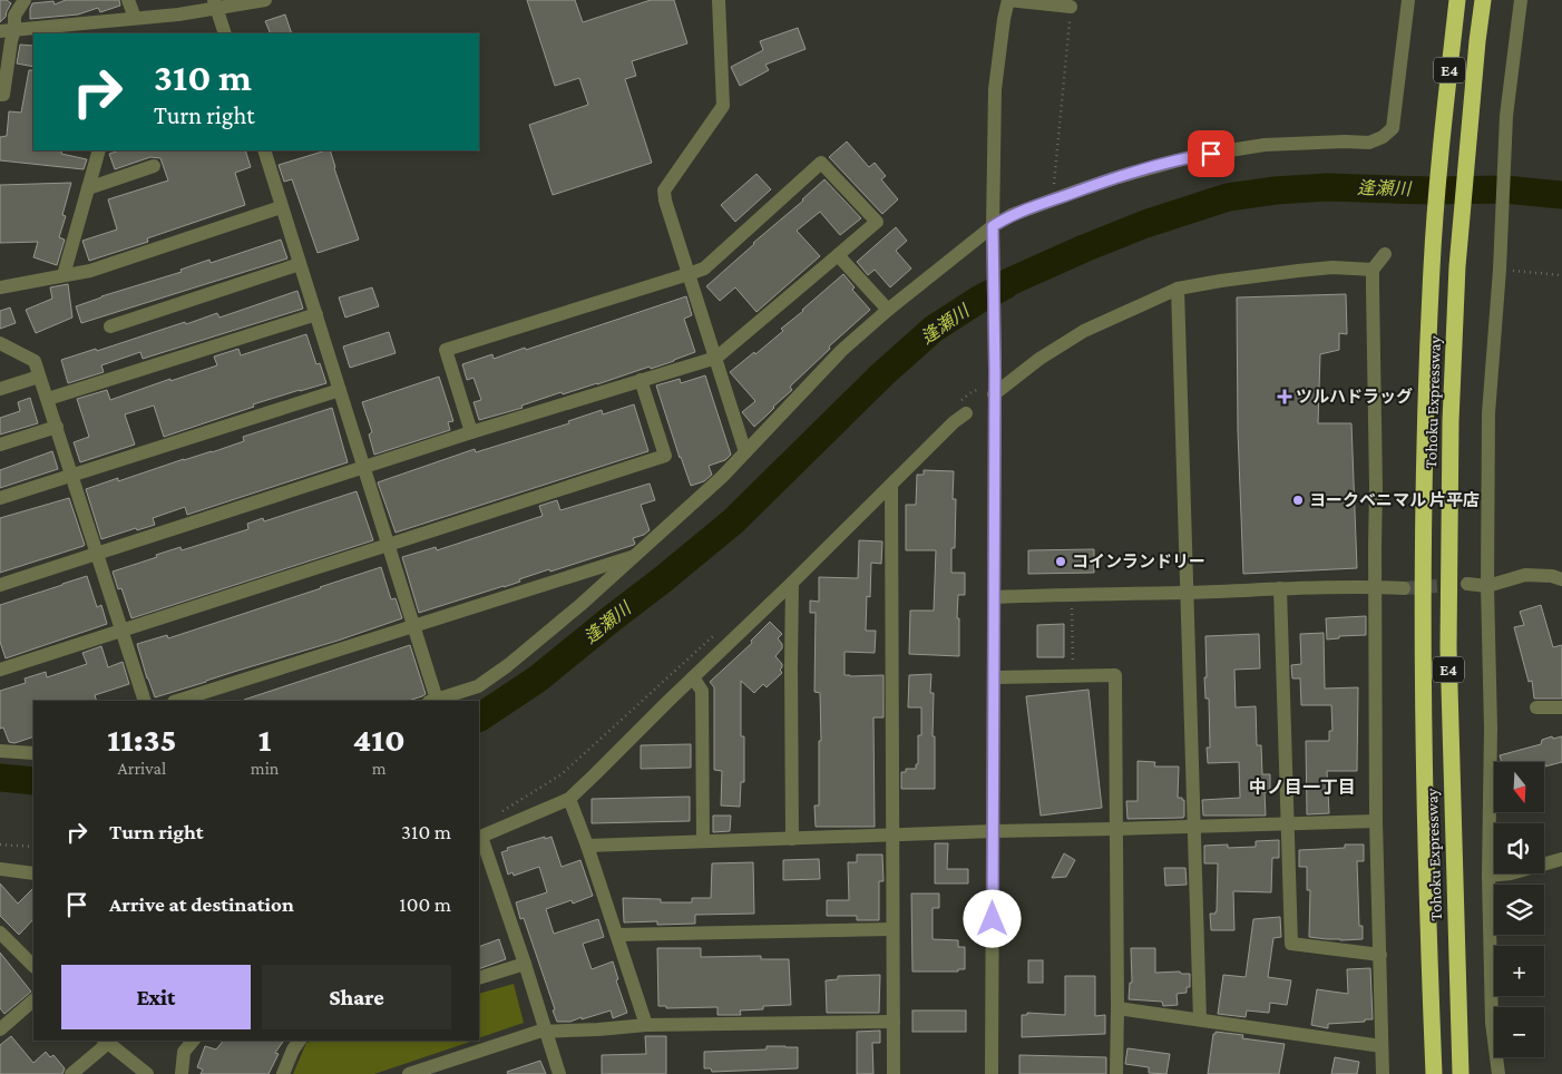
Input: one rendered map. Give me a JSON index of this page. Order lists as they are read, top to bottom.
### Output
{
  "streets": {
    "highway": ["E4", "Tohoku Expressway"]
  },
  "districts": ["中ノ目一丁目"],
  "water": ["逢瀬川"],
  "places": {
    "health": ["ツルハドラッグ"],
    "other": ["ヨークベニマル 片平店", "コインランドリー"]
  },
  "north": "bottom",
  "page": {
    "turn": ["310 m", "Turn right"],
    "eta": [
      "11:35",
      "Arrival",
      "1",
      "min",
      "410",
      "m"
    ],
    "map_buttons": ["+", "−"],
    "list": [
      {
        "name": "Turn right",
        "value": "310 m"
      },
      {
        "name": "Arrive at destination",
        "value": "100 m"
      }
    ],
    "buttons": ["Exit", "Share"]
  }
}
